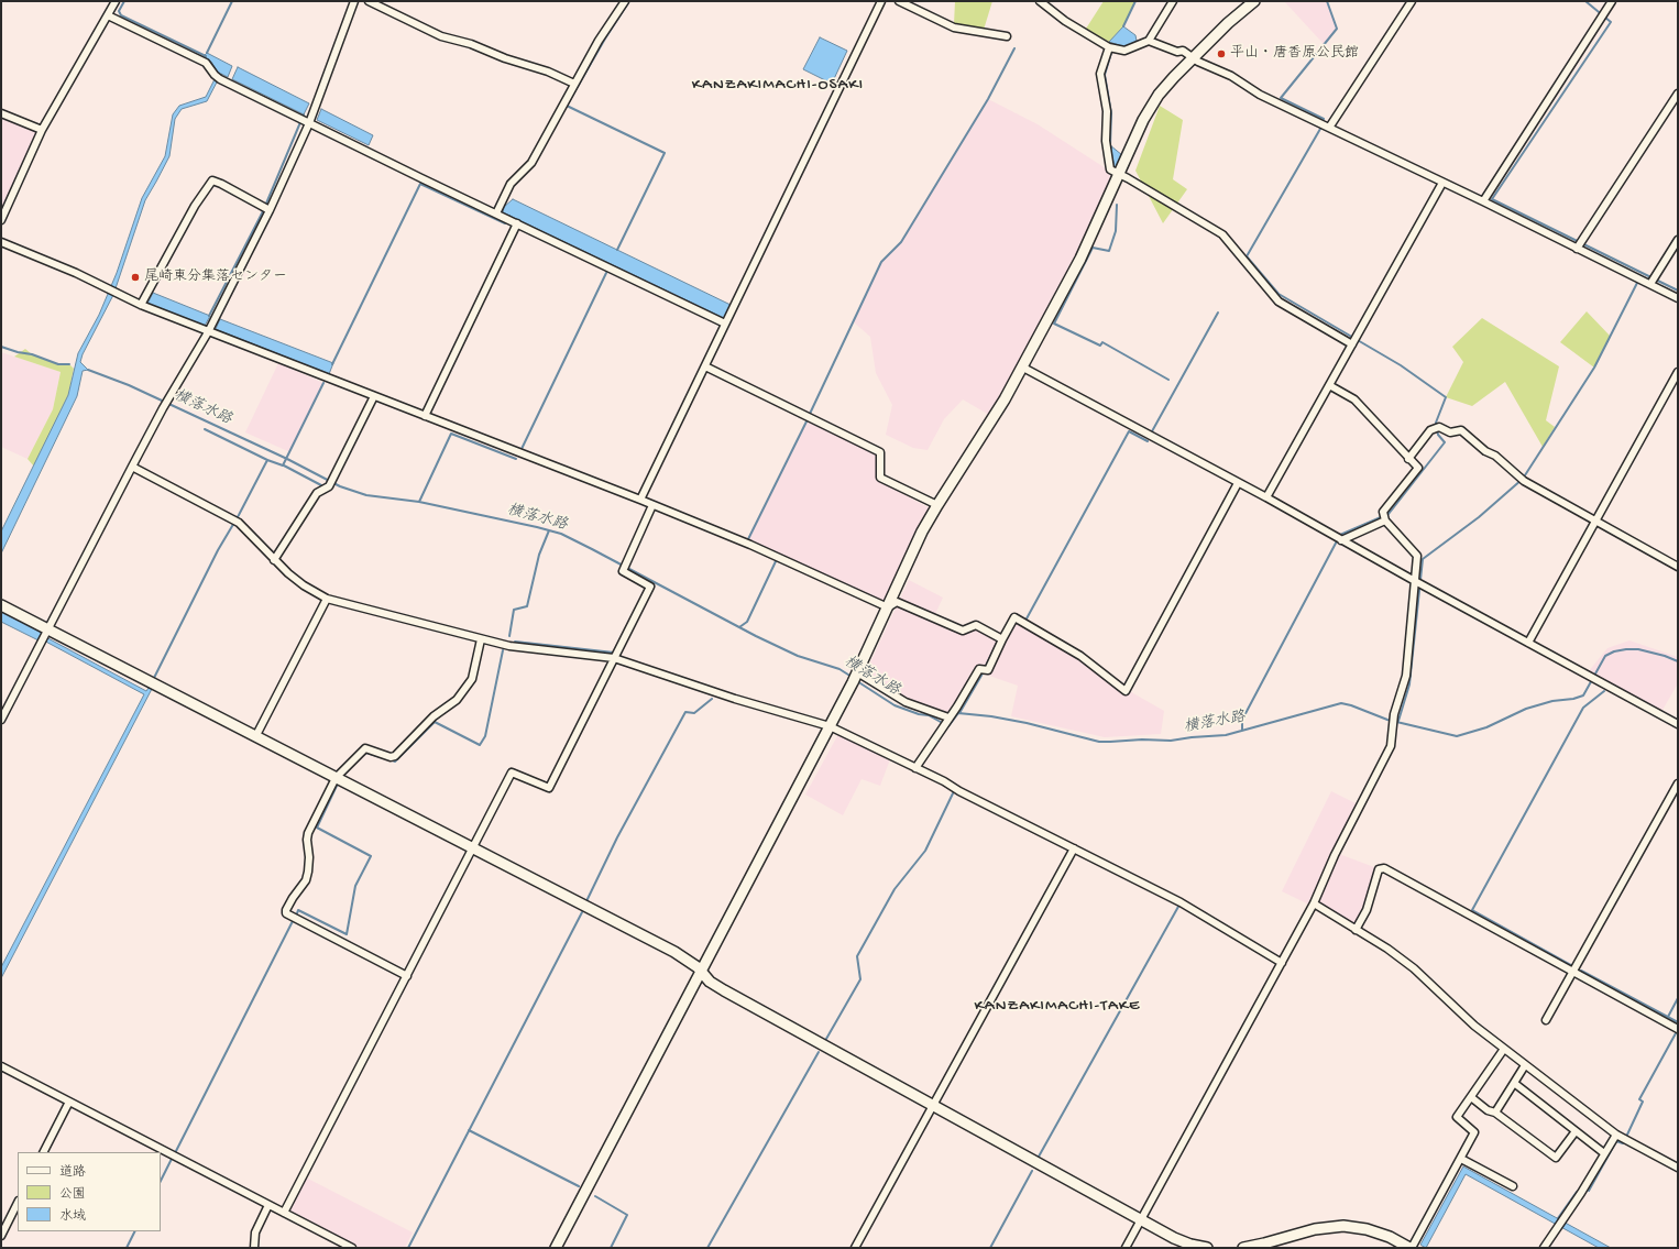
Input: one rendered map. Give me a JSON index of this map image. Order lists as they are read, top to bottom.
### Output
{
  "districts": ["KANZAKIMACHI-OSAKI", "KANZAKIMACHI-TAKE"],
  "water": ["横落水路"],
  "places": ["平山・唐香原公民館", "尾崎東分集落センター"],
  "legend": ["道路", "公園", "水域"]
}
